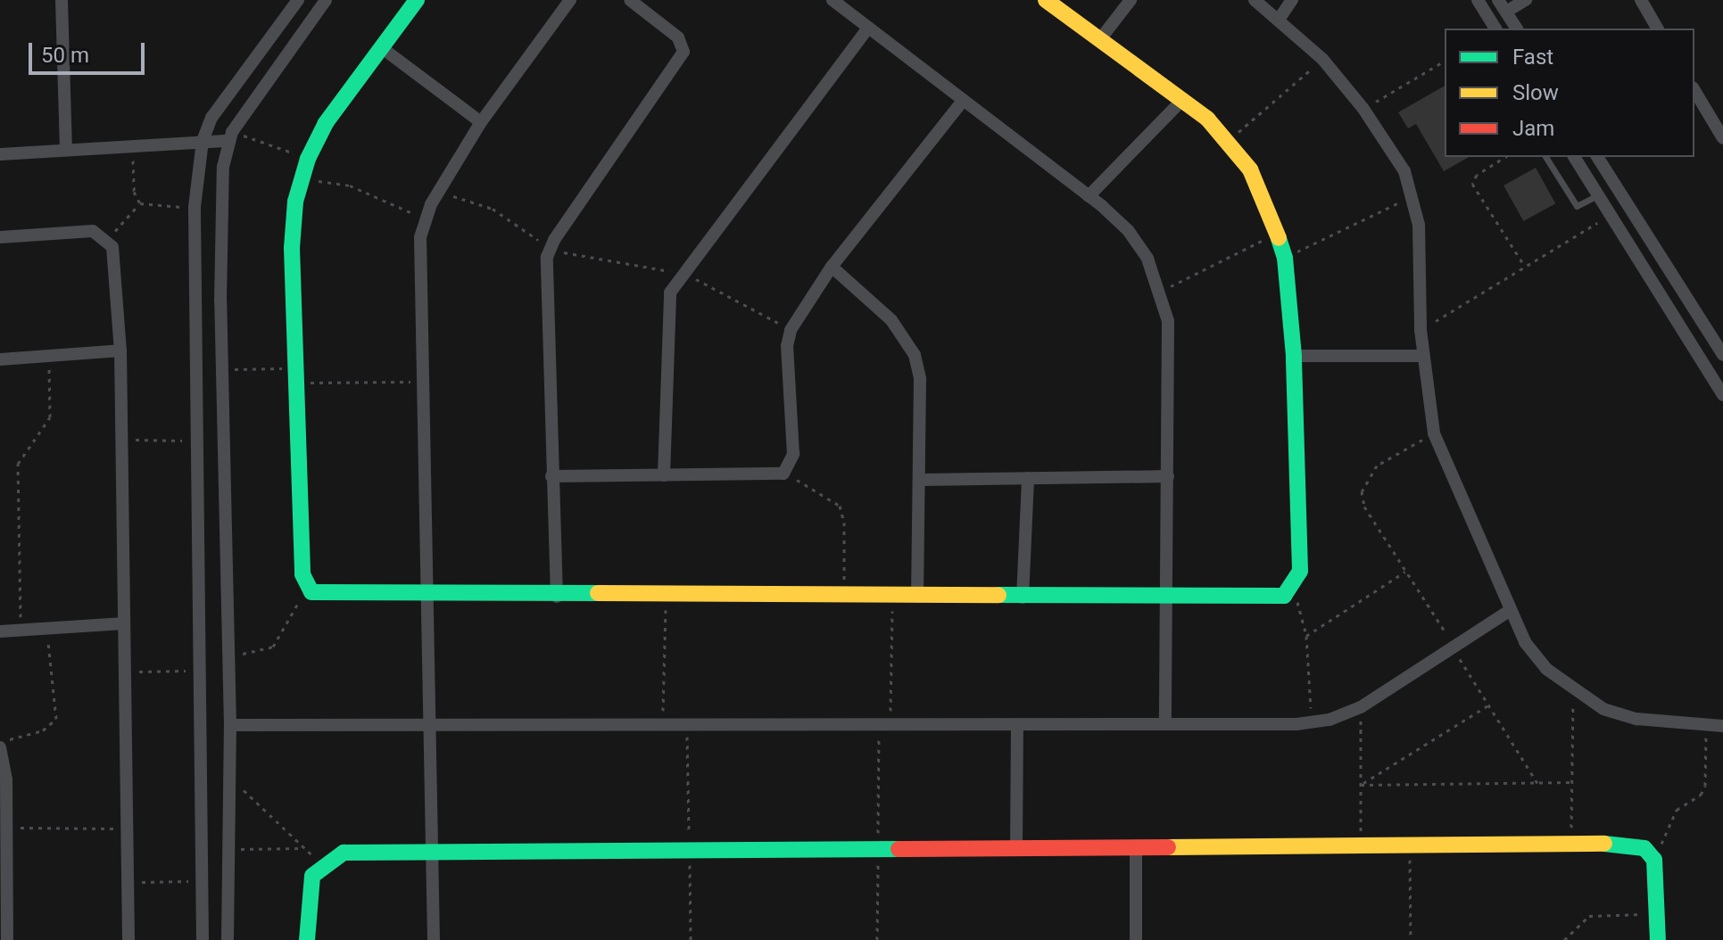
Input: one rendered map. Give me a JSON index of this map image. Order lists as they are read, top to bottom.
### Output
{
  "legend": ["Fast", "Slow", "Jam"],
  "scale_bar": "50 m"
}
